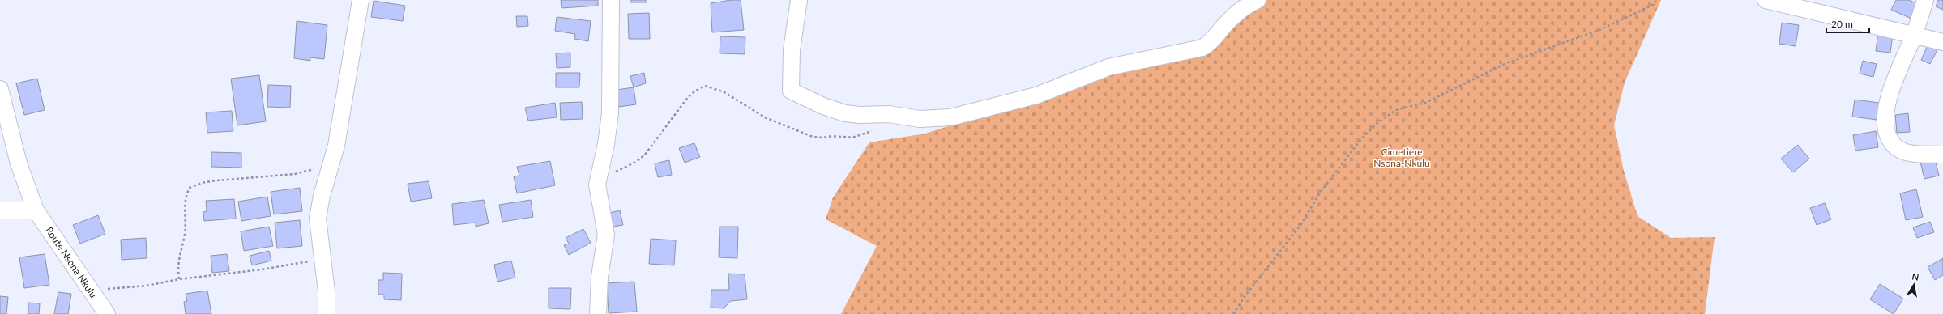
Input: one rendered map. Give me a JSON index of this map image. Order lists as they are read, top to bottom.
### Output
{
  "streets": {
    "street": ["Route Nsona Nkulu"]
  },
  "parks": ["Cimetière Nsona-Nkulu"],
  "scale_bar": "20 m",
  "north": "top"
}
